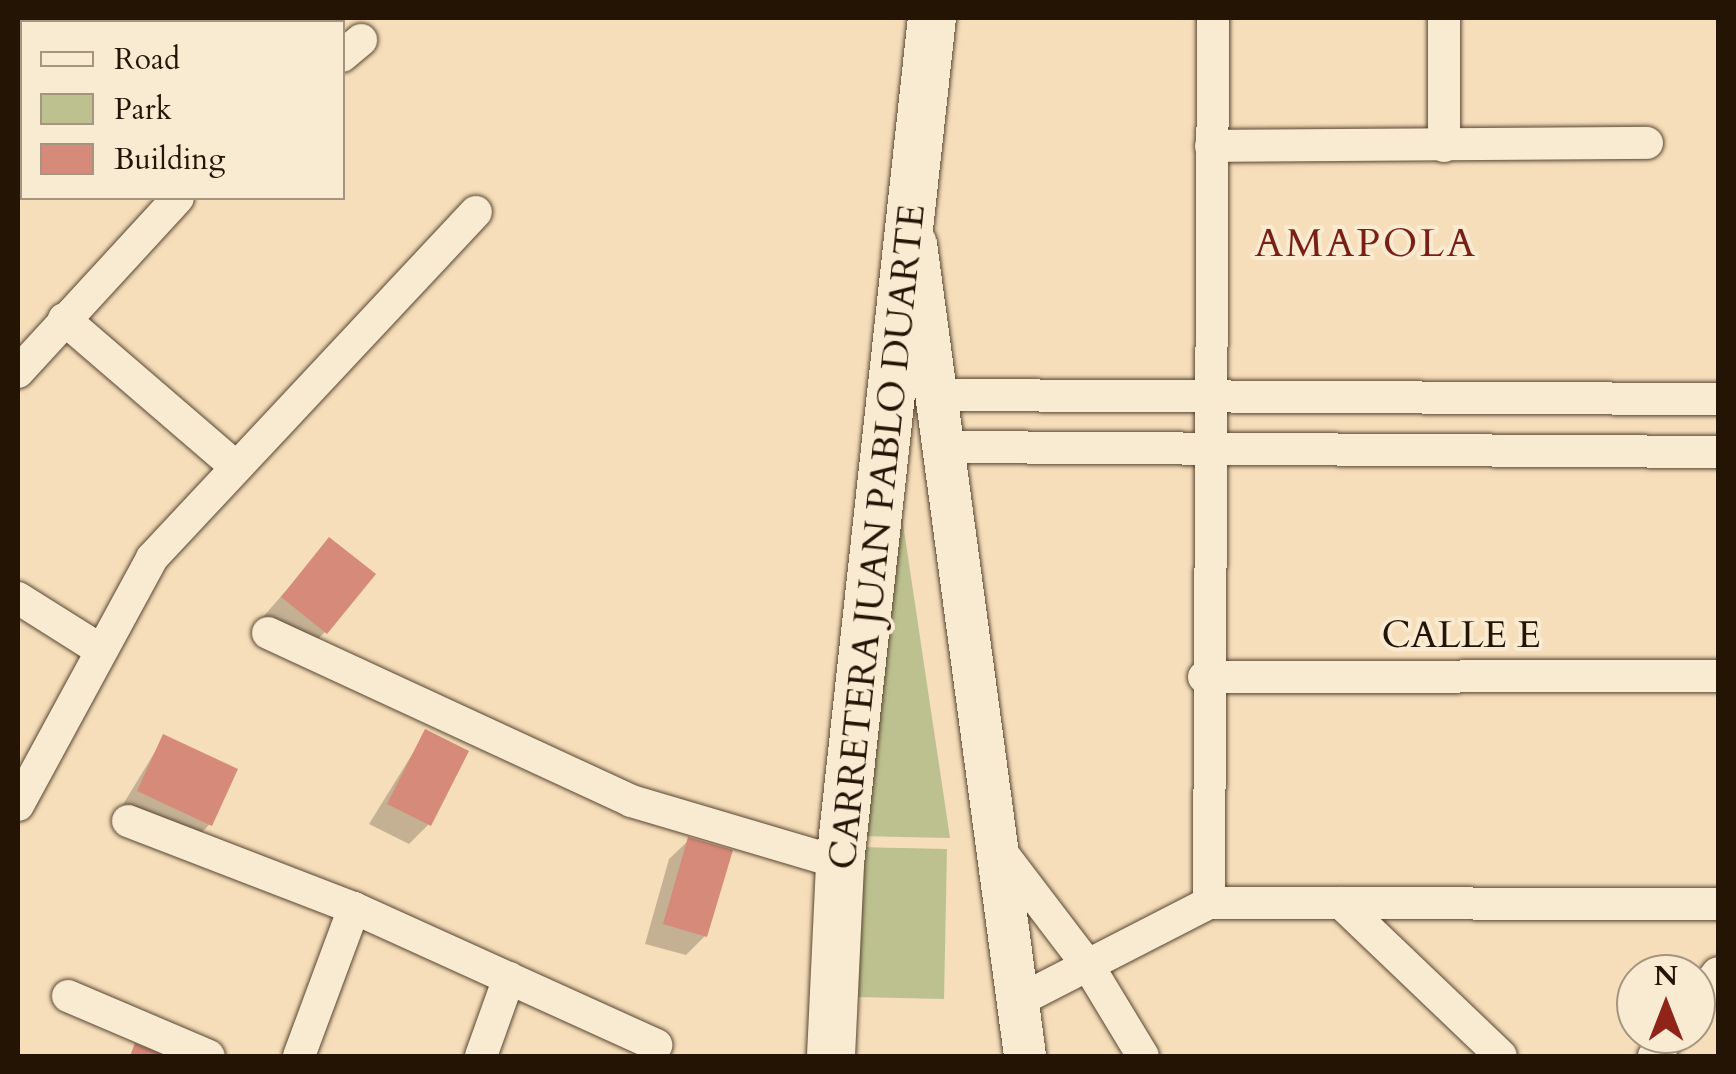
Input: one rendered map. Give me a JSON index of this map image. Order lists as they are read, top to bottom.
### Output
{
  "streets": {
    "main road": ["CARRETERA JUAN PABLO DUARTE"],
    "street": ["CALLE E"]
  },
  "districts": ["AMAPOLA"],
  "legend": ["Road", "Park", "Building"],
  "north": "top"
}
